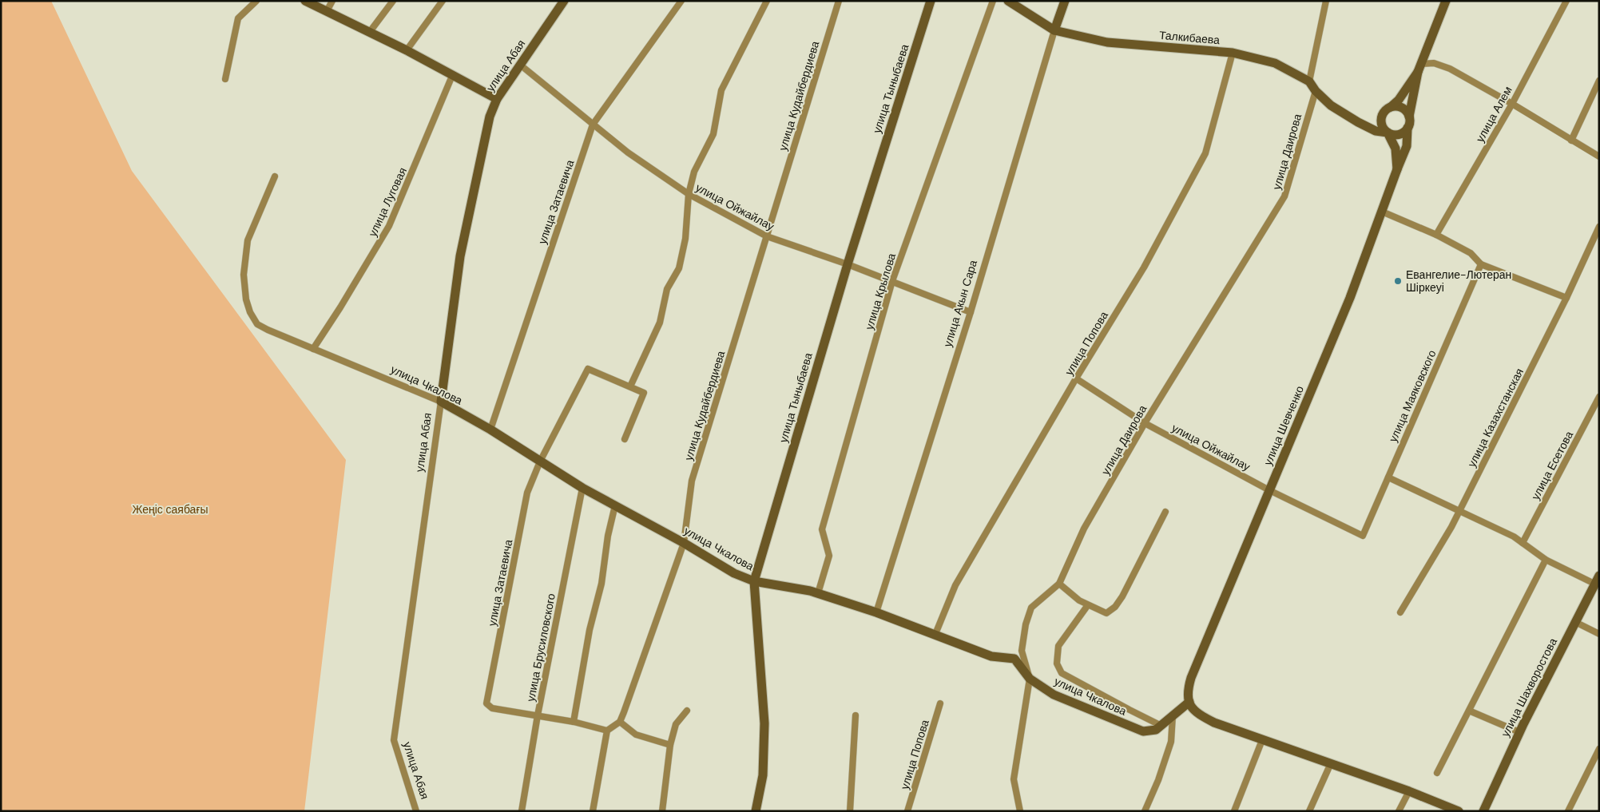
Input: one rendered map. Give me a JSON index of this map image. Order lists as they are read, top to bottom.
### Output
{
  "streets": {
    "street": [
      "Талкибаева",
      "улица Абая",
      "улица Тыныбаева",
      "улица Кудайбердиева",
      "улица Алем",
      "улица Даирова",
      "улица Луговая",
      "улица Затаевича",
      "улица Ойжайлау",
      "улица Крылова",
      "улица Акын Сара",
      "улица Попова",
      "улица Чкалова",
      "улица Маяковского",
      "улица Казахстанская",
      "улица Шевченко",
      "улица Есетова",
      "улица Брусиловского",
      "улица Шахворостова"
    ]
  },
  "crossings": [
    ["Талкибаева", "улица Даирова"],
    ["Талкибаева", "улица Акын Сара"],
    ["Талкибаева", "улица Попова"],
    ["Талкибаева", "улица Шевченко"],
    ["улица Абая", "улица Ойжайлау"],
    ["улица Абая", "улица Чкалова"],
    ["улица Тыныбаева", "улица Ойжайлау"],
    ["улица Тыныбаева", "улица Чкалова"],
    ["улица Кудайбердиева", "улица Ойжайлау"],
    ["улица Кудайбердиева", "улица Чкалова"],
    ["улица Даирова", "улица Ойжайлау"],
    ["улица Даирова", "улица Чкалова"],
    ["улица Луговая", "улица Чкалова"],
    ["улица Затаевича", "улица Ойжайлау"],
    ["улица Затаевича", "улица Чкалова"],
    ["улица Затаевича", "улица Брусиловского"],
    ["улица Ойжайлау", "улица Крылова"],
    ["улица Ойжайлау", "улица Акын Сара"],
    ["улица Ойжайлау", "улица Попова"],
    ["улица Ойжайлау", "улица Маяковского"],
    ["улица Ойжайлау", "улица Шевченко"],
    ["улица Крылова", "улица Чкалова"],
    ["улица Акын Сара", "улица Чкалова"],
    ["улица Попова", "улица Чкалова"],
    ["улица Чкалова", "улица Шевченко"],
    ["улица Чкалова", "улица Брусиловского"]
  ],
  "parks": ["Жеңіс саябағы"],
  "places": ["Евангелие-Лютеран Шіркеуі"]
}
